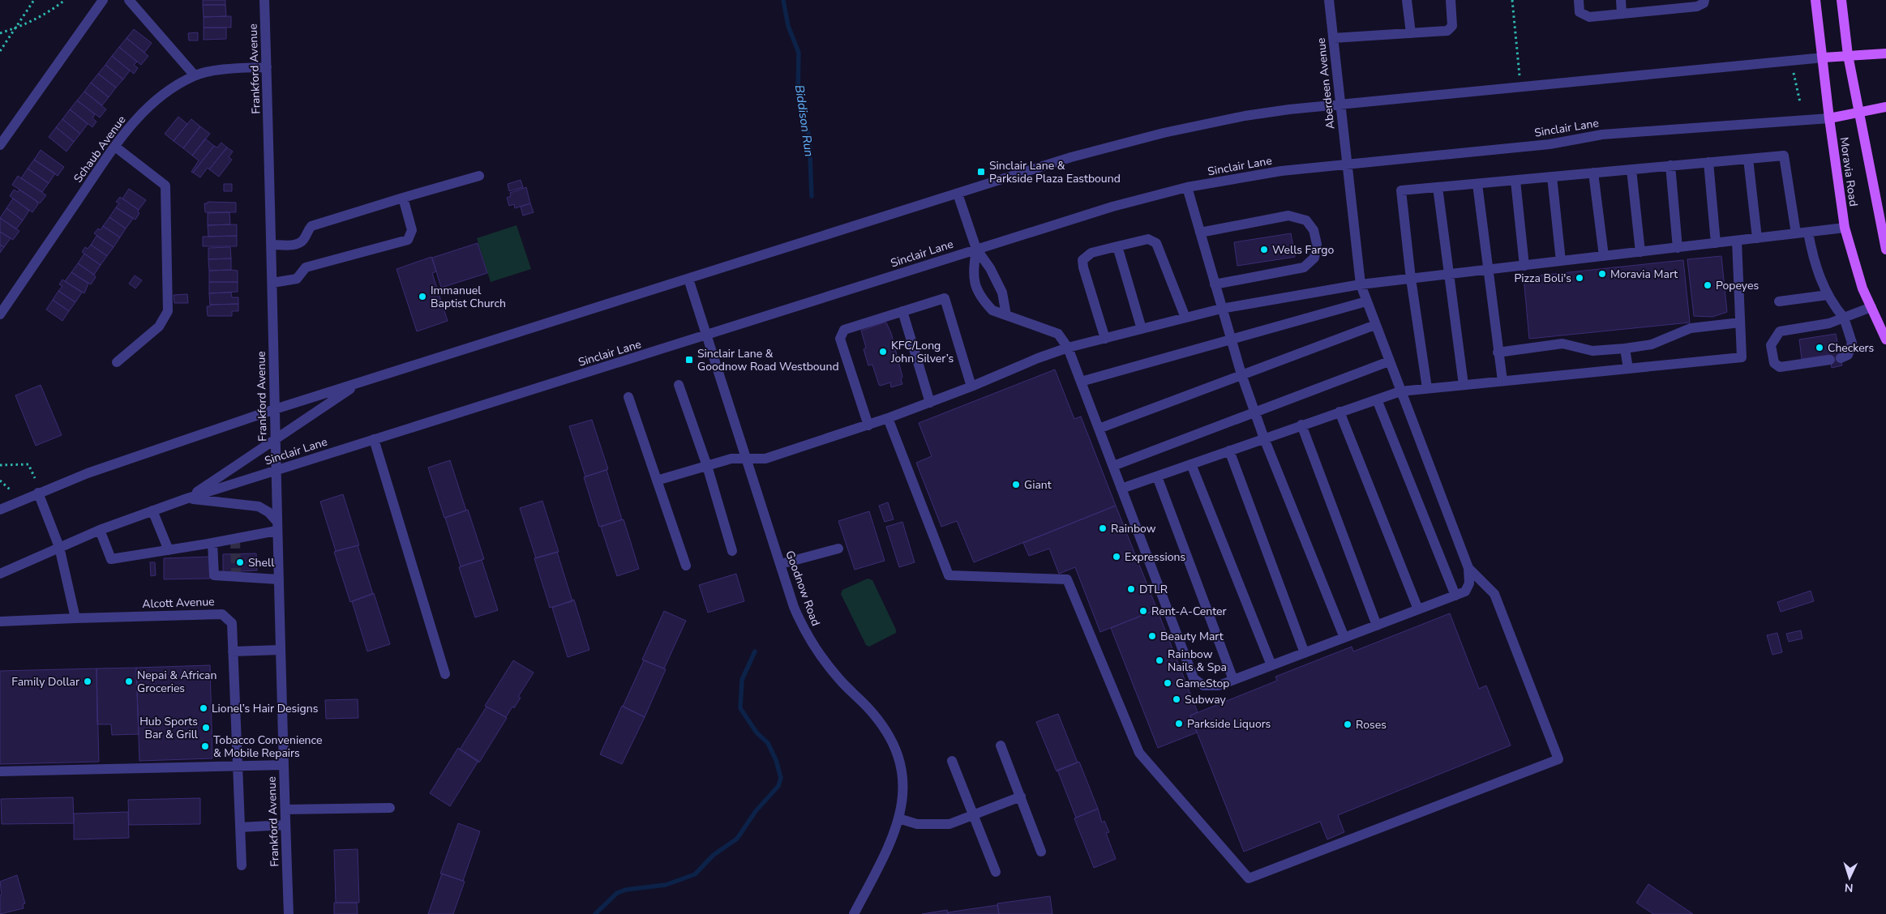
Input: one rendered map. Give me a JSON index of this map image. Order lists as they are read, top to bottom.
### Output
{
  "streets": {
    "main road": ["Sinclair Lane", "Moravia Road"],
    "street": [
      "Frankford Avenue",
      "Aberdeen Avenue",
      "Schaub Avenue",
      "Goodnow Road",
      "Alcott Avenue"
    ]
  },
  "crossings": [
    ["Frankford Avenue", "Sinclair Lane"],
    ["Frankford Avenue", "Schaub Avenue"],
    ["Aberdeen Avenue", "Sinclair Lane"],
    ["Sinclair Lane", "Moravia Road"],
    ["Sinclair Lane", "Goodnow Road"]
  ],
  "water": ["Biddison Run"],
  "places": {
    "transit": ["Sinclair Lane & Parkside Plaza Eastbound", "Sinclair Lane & Goodnow Road Westbound"],
    "other": [
      "Wells Fargo",
      "Moravia Mart",
      "Pizza Boli's",
      "Popeyes",
      "Immanuel Baptist Church",
      "Checkers",
      "KFC/Long John Silver’s",
      "Giant",
      "Rainbow",
      "Expressions",
      "Shell",
      "DTLR",
      "Rent-A-Center",
      "Beauty Mart",
      "Rainbow Nails & Spa",
      "Family Dollar",
      "Nepai & African Groceries",
      "GameStop",
      "Subway",
      "Lionel’s Hair Designs",
      "Parkside Liquors",
      "Roses",
      "Hub Sports Bar & Grill",
      "Tobacco Convenience & Mobile Repairs"
    ]
  },
  "north": "bottom"
}
